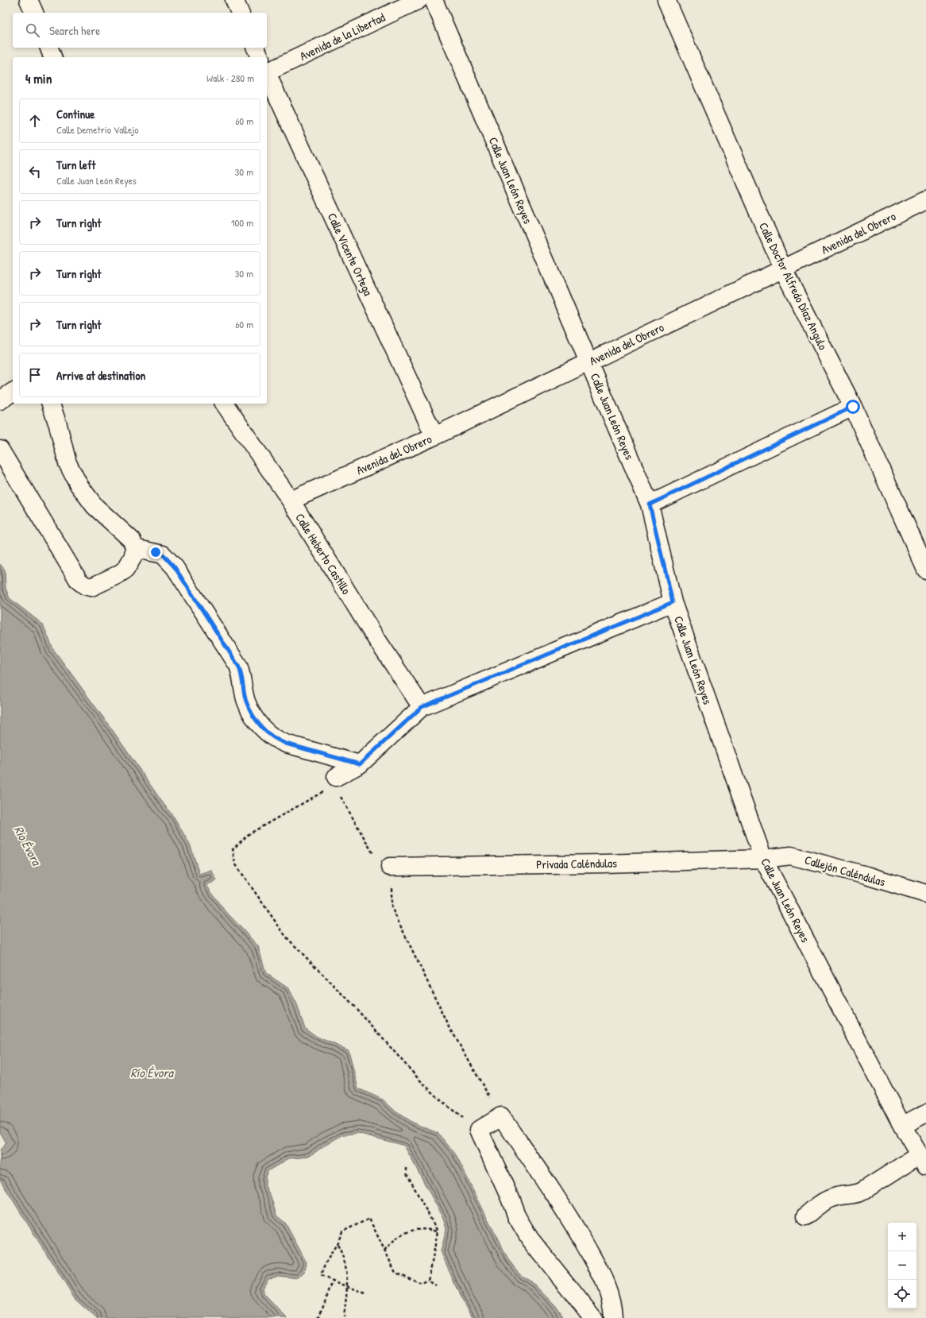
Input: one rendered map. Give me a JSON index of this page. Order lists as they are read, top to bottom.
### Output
{
  "streets": {
    "street": [
      "Avenida de la Libertad",
      "Calle Juan León Reyes",
      "Avenida del Obrero",
      "Calle Vicente Ortega",
      "Calle Doctor Alfredo Díaz Angulo",
      "Calle Heberto Castillo",
      "Privada Caléndulas",
      "Callejón Caléndulas"
    ]
  },
  "crossings": [
    ["Calle Juan León Reyes", "Avenida del Obrero"],
    ["Calle Juan León Reyes", "Privada Caléndulas"],
    ["Calle Juan León Reyes", "Callejón Caléndulas"],
    ["Avenida del Obrero", "Calle Vicente Ortega"],
    ["Avenida del Obrero", "Calle Doctor Alfredo Díaz Angulo"],
    ["Avenida del Obrero", "Calle Heberto Castillo"],
    ["Privada Caléndulas", "Callejón Caléndulas"]
  ],
  "water": ["Río Évora"],
  "page": {
    "search": "Search here",
    "heading": ["4 min", "Walk · 280 m"],
    "list": [
      ["Continue", "Calle Demetrio Vallejo", "60 m"],
      ["Turn left", "Calle Juan León Reyes", "30 m"],
      ["Turn right", "100 m"],
      ["Turn right", "30 m"],
      ["Turn right", "60 m"],
      "Arrive at destination"
    ],
    "map_buttons": ["+", "−"]
  }
}
